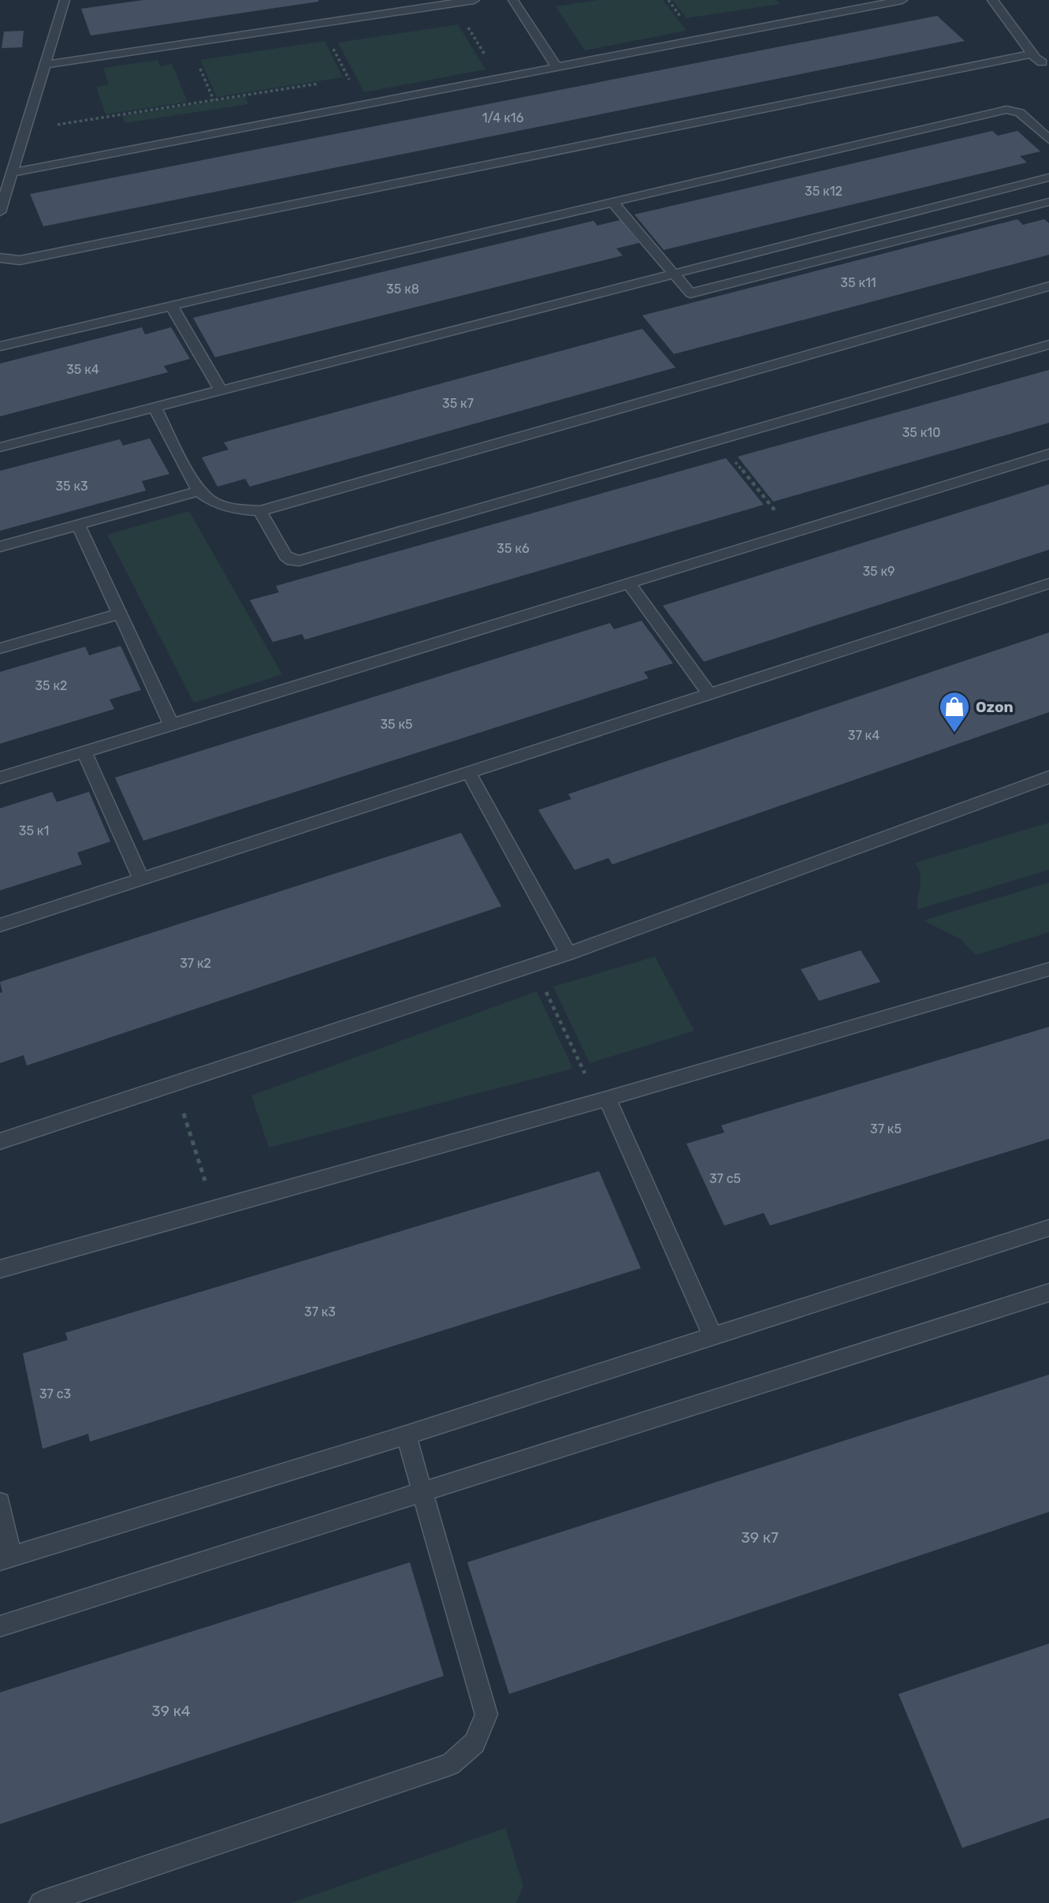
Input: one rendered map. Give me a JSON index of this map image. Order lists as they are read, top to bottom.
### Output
{
  "places": {
    "shop": ["Ozon"]
  },
  "house_numbers": [
    "1/4 к16",
    "35 к12",
    "35 к11",
    "35 к8",
    "35 к4",
    "35 к7",
    "35 к10",
    "35 к3",
    "35 к6",
    "35 к9",
    "35 к2",
    "35 к5",
    "37 к4",
    "35 к1",
    "37 к2",
    "37 к5",
    "37 с5",
    "37 к3",
    "37 с3",
    "39 к7",
    "39 к4"
  ]
}
